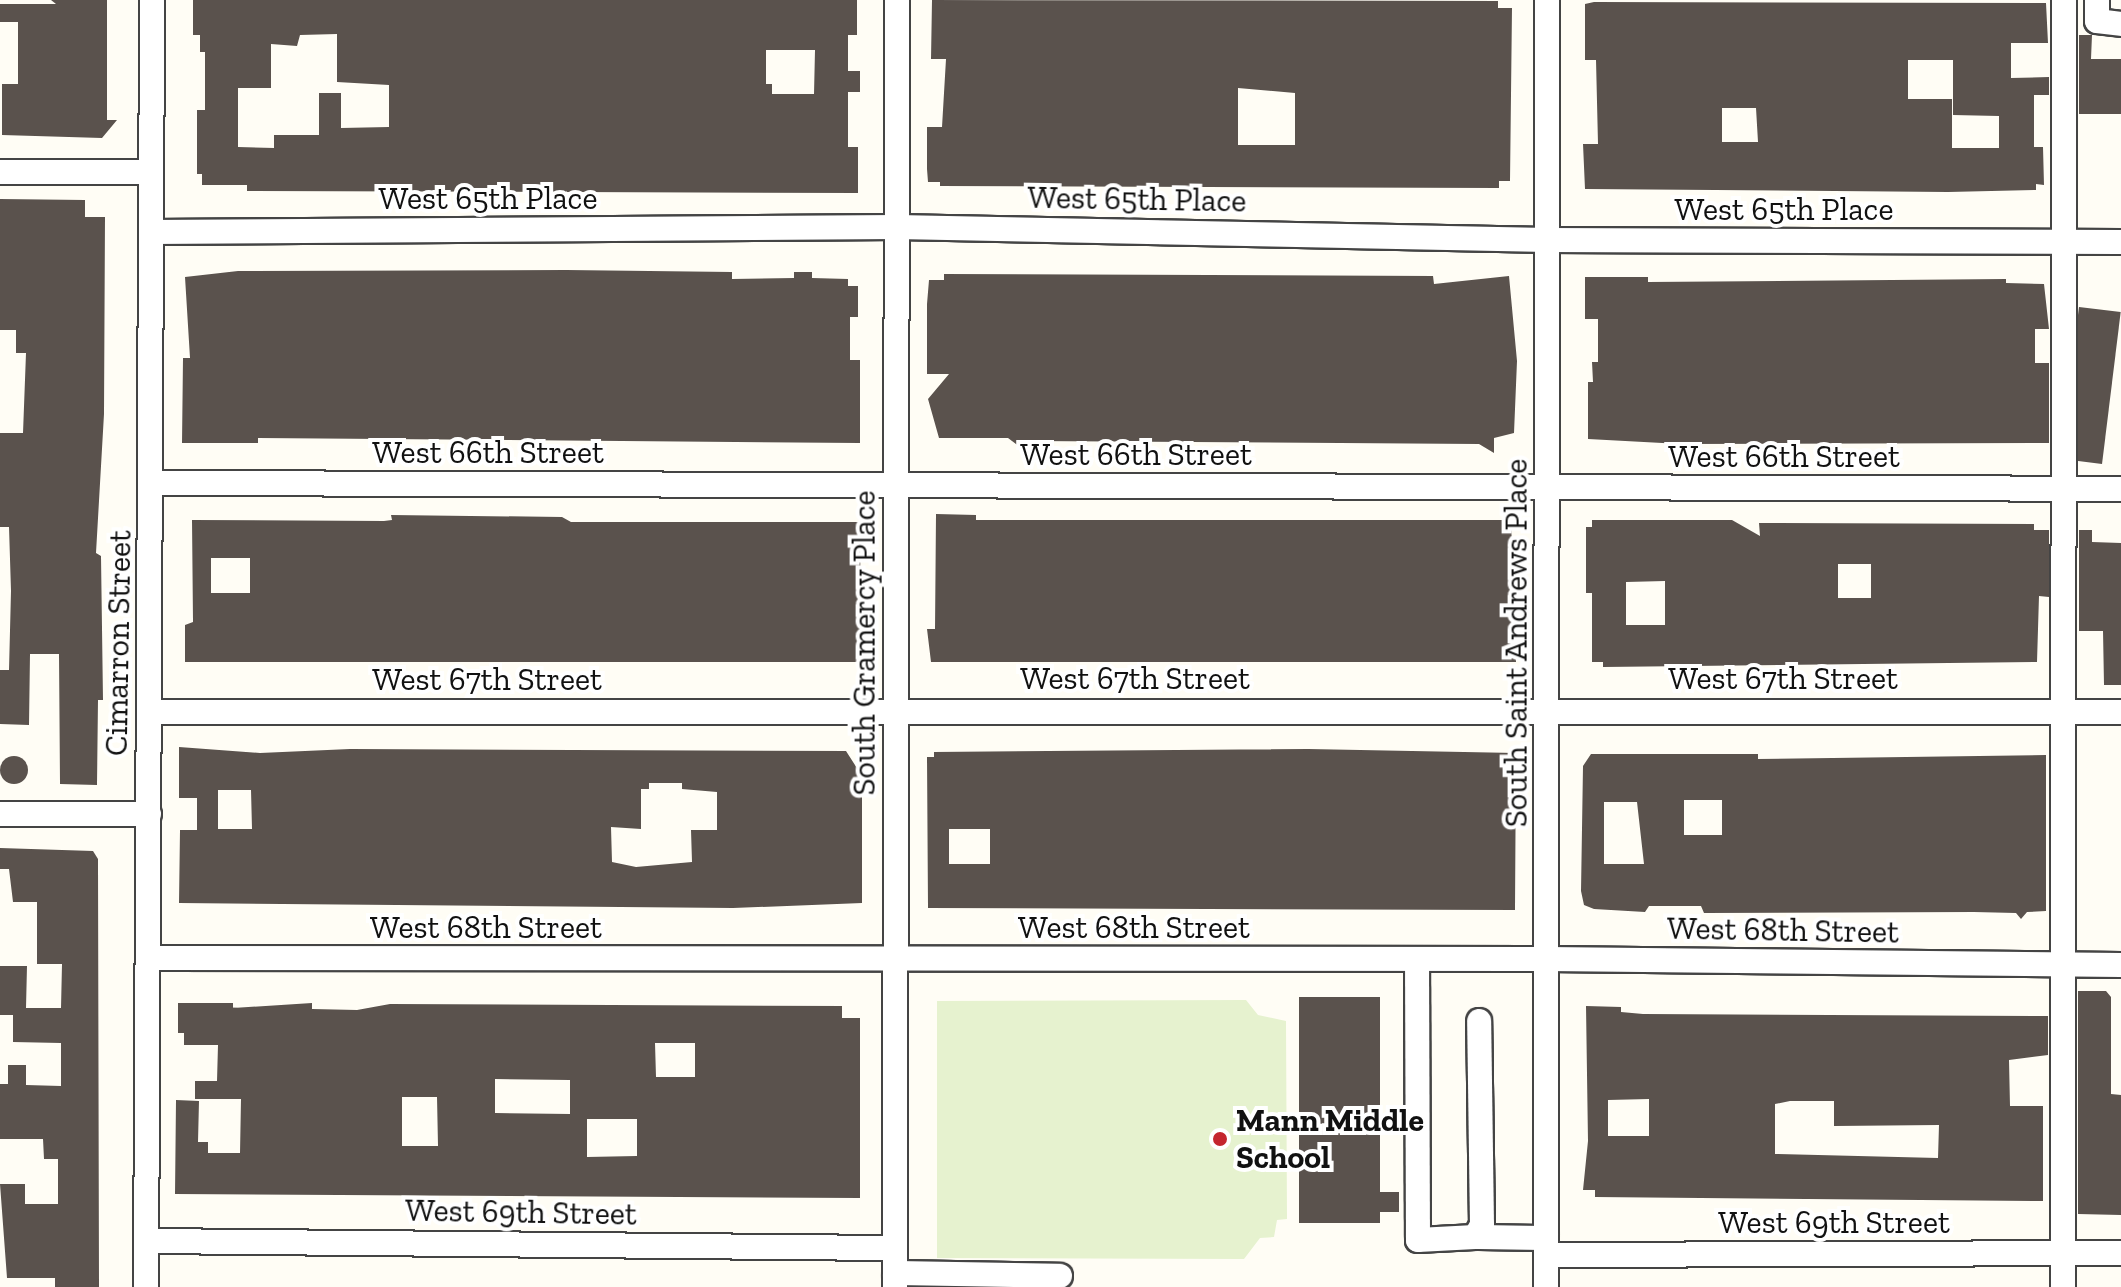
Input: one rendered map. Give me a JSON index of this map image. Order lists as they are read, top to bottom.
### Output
{
  "streets": {
    "street": [
      "West 65th Place",
      "West 66th Street",
      "Cimarron Street",
      "South Gramercy Place",
      "South Saint Andrews Place",
      "West 67th Street",
      "West 68th Street",
      "West 69th Street"
    ]
  },
  "crossings": [
    ["West 65th Place", "Cimarron Street"],
    ["West 65th Place", "South Gramercy Place"],
    ["West 65th Place", "South Saint Andrews Place"],
    ["West 66th Street", "Cimarron Street"],
    ["West 66th Street", "South Gramercy Place"],
    ["West 66th Street", "South Saint Andrews Place"],
    ["Cimarron Street", "West 67th Street"],
    ["Cimarron Street", "West 68th Street"],
    ["Cimarron Street", "West 69th Street"],
    ["South Gramercy Place", "West 67th Street"],
    ["South Gramercy Place", "West 68th Street"],
    ["South Gramercy Place", "West 69th Street"],
    ["South Saint Andrews Place", "West 67th Street"],
    ["South Saint Andrews Place", "West 68th Street"],
    ["South Saint Andrews Place", "West 69th Street"],
    ["West 68th Street", "West 69th Street"]
  ],
  "places": ["Mann Middle School"]
}
